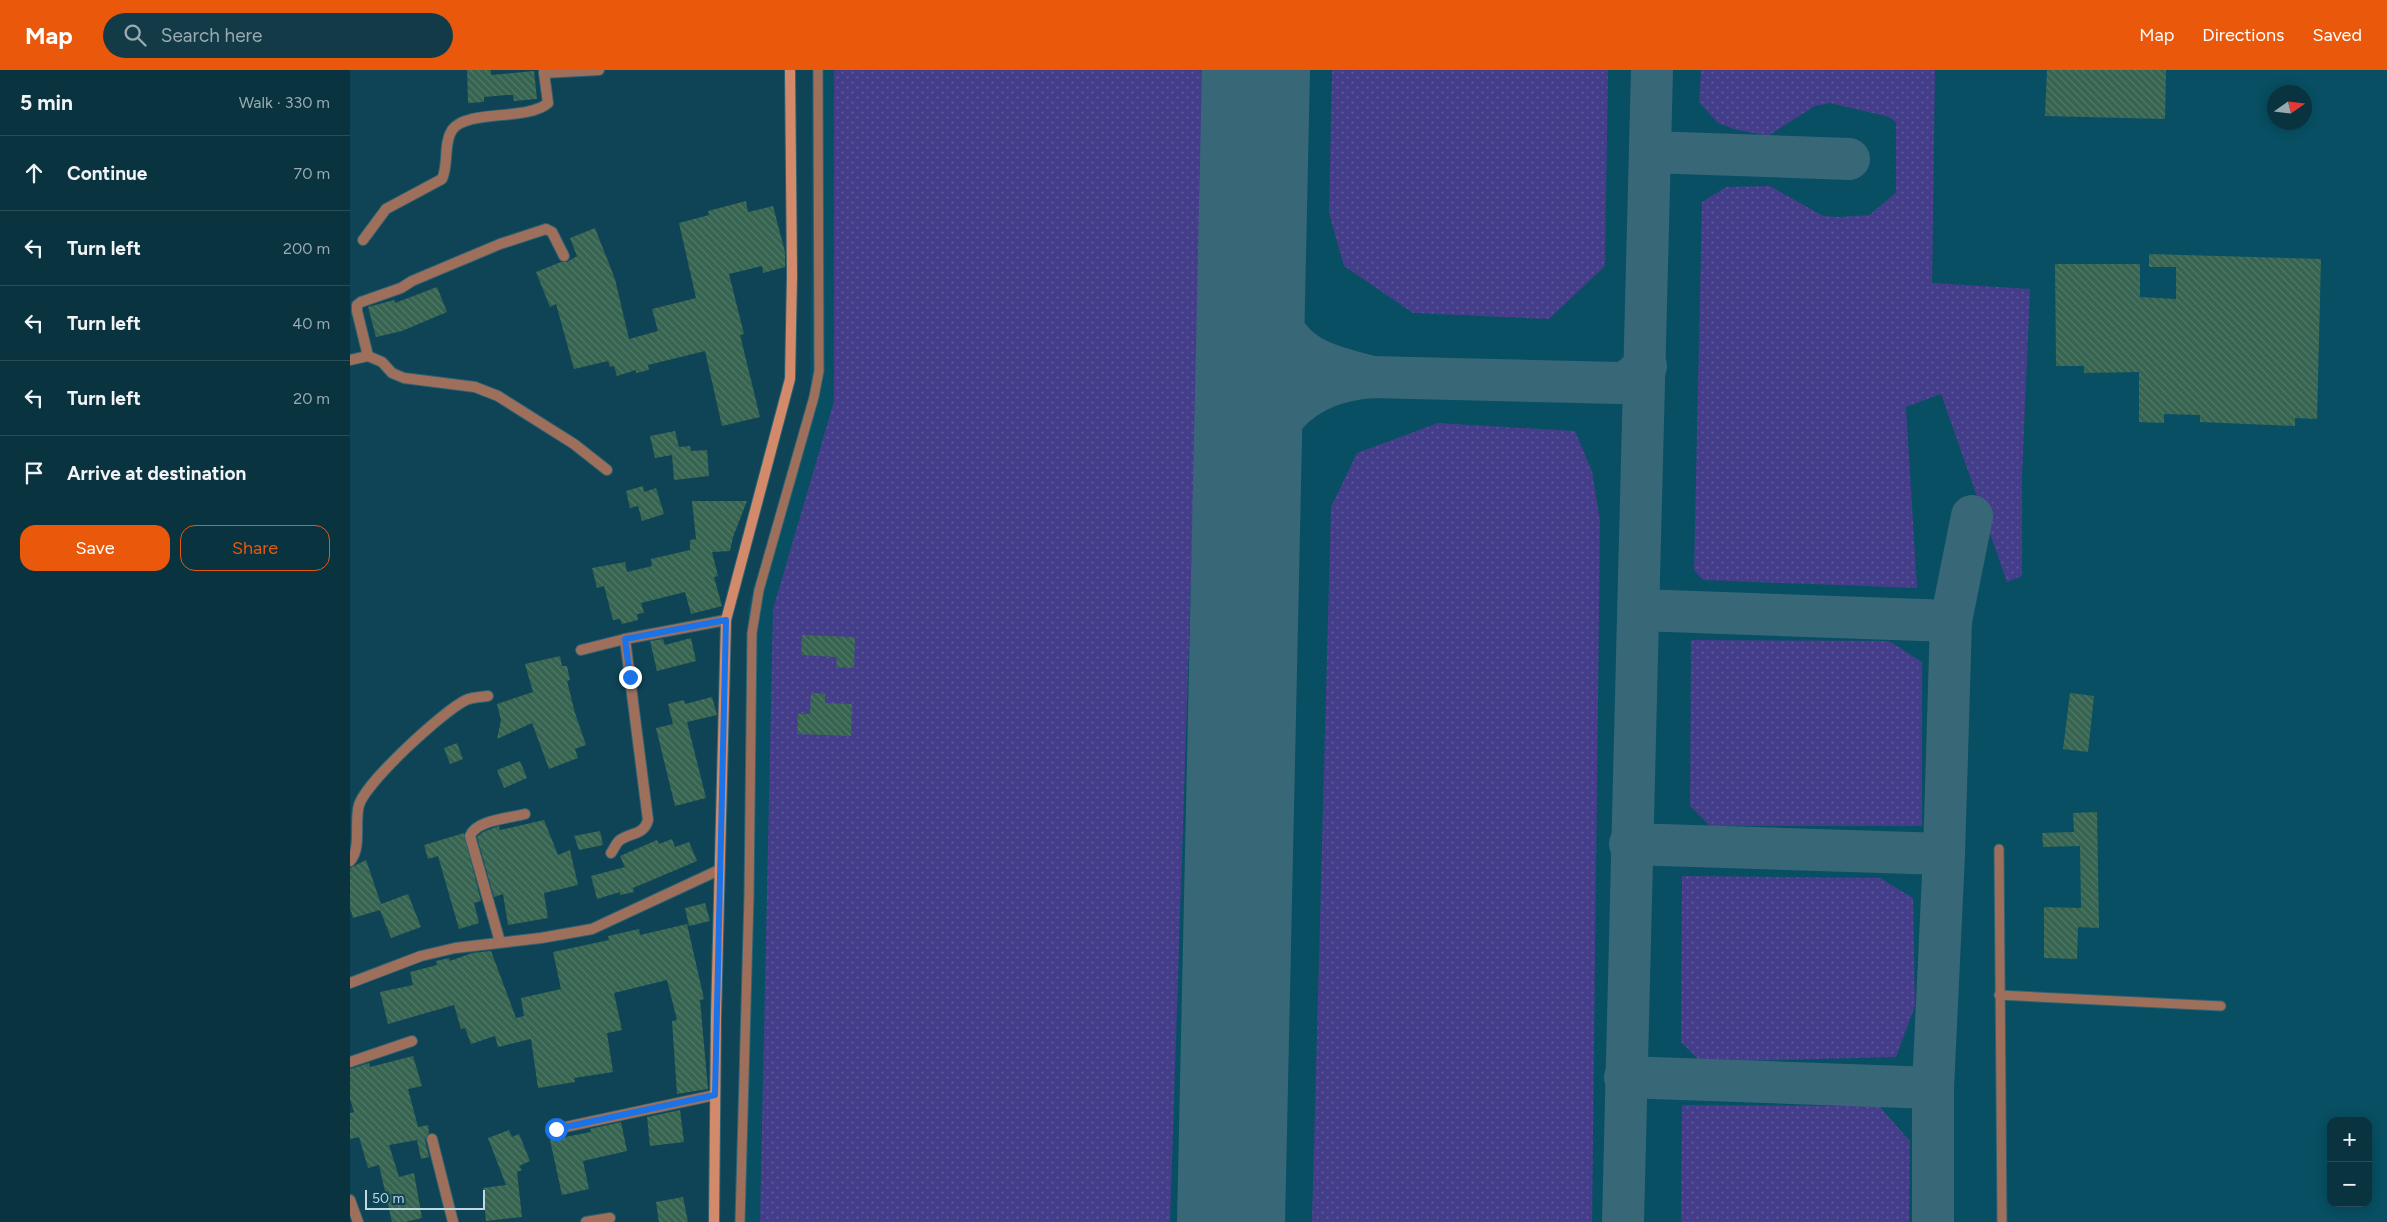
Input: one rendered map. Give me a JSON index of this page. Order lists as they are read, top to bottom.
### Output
{
  "scale_bar": "50 m",
  "north": "right",
  "page": {
    "header": "Map",
    "search": "Search here",
    "nav": ["Map", "Directions", "Saved"],
    "heading": ["5 min", "Walk · 330 m"],
    "list": [
      ["Continue", "70 m"],
      ["Turn left", "200 m"],
      ["Turn left", "40 m"],
      ["Turn left", "20 m"],
      "Arrive at destination"
    ],
    "buttons": ["Save", "Share"],
    "map_buttons": ["+", "−"],
    "scale": "50 m"
  }
}
